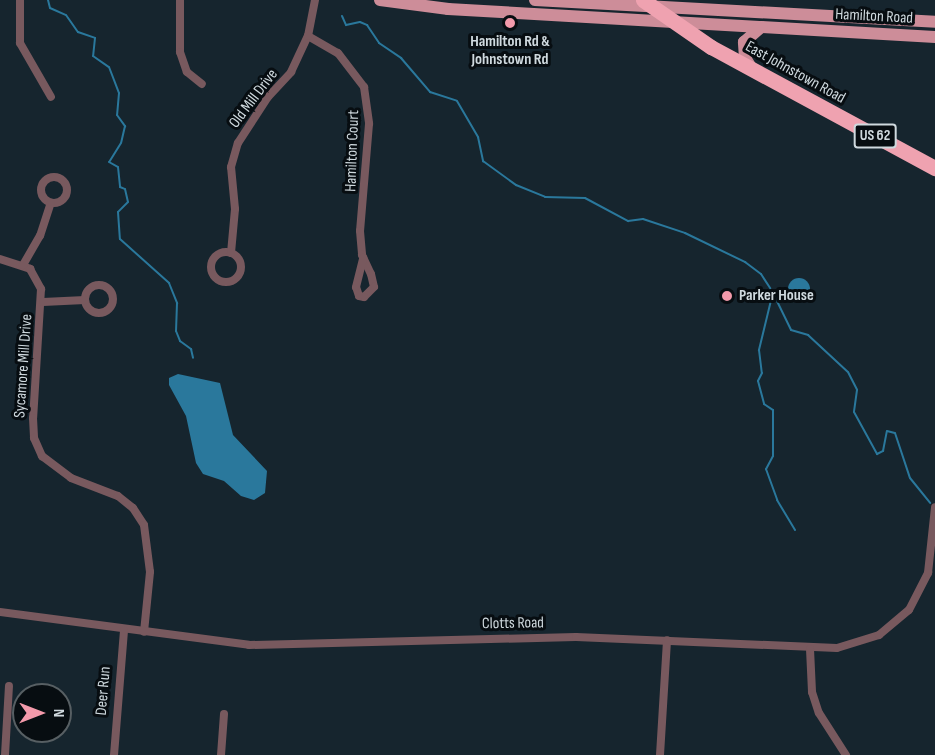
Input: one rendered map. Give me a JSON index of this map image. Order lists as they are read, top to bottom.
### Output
{
  "streets": {
    "highway": ["East Johnstown Road", "US 62"],
    "main road": ["Hamilton Road"],
    "street": [
      "Old Mill Drive",
      "Hamilton Court",
      "Sycamore Mill Drive",
      "Clotts Road",
      "Deer Run"
    ]
  },
  "crossings": [
    ["Hamilton Road", "East Johnstown Road"],
    ["Old Mill Drive", "Hamilton Court"],
    ["Sycamore Mill Drive", "Clotts Road"],
    ["Clotts Road", "Deer Run"]
  ],
  "places": ["Hamilton Rd & Johnstown Rd", "Parker House"],
  "north": "right"
}
